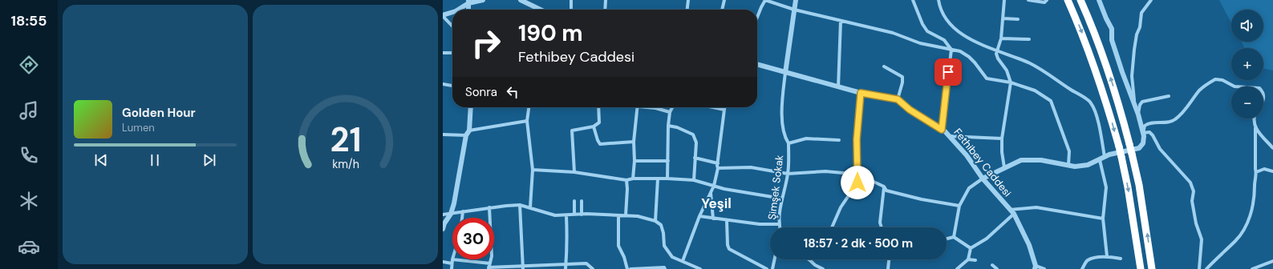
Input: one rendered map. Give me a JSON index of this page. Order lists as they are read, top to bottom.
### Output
{
  "streets": {
    "street": ["Fethibey Caddesi", "Şimşek Sokak"]
  },
  "districts": ["Yeşil"],
  "page": {
    "tabs": "18:55",
    "map_buttons": ["+", "−"],
    "turn": ["190 m", "Fethibey Caddesi"],
    "then": "Sonra",
    "song": ["Golden Hour", "Lumen"],
    "limit": "30",
    "trip": "18:57 · 2 dk · 500 m",
    "gauge": ["21", "km/h"]
  }
}
